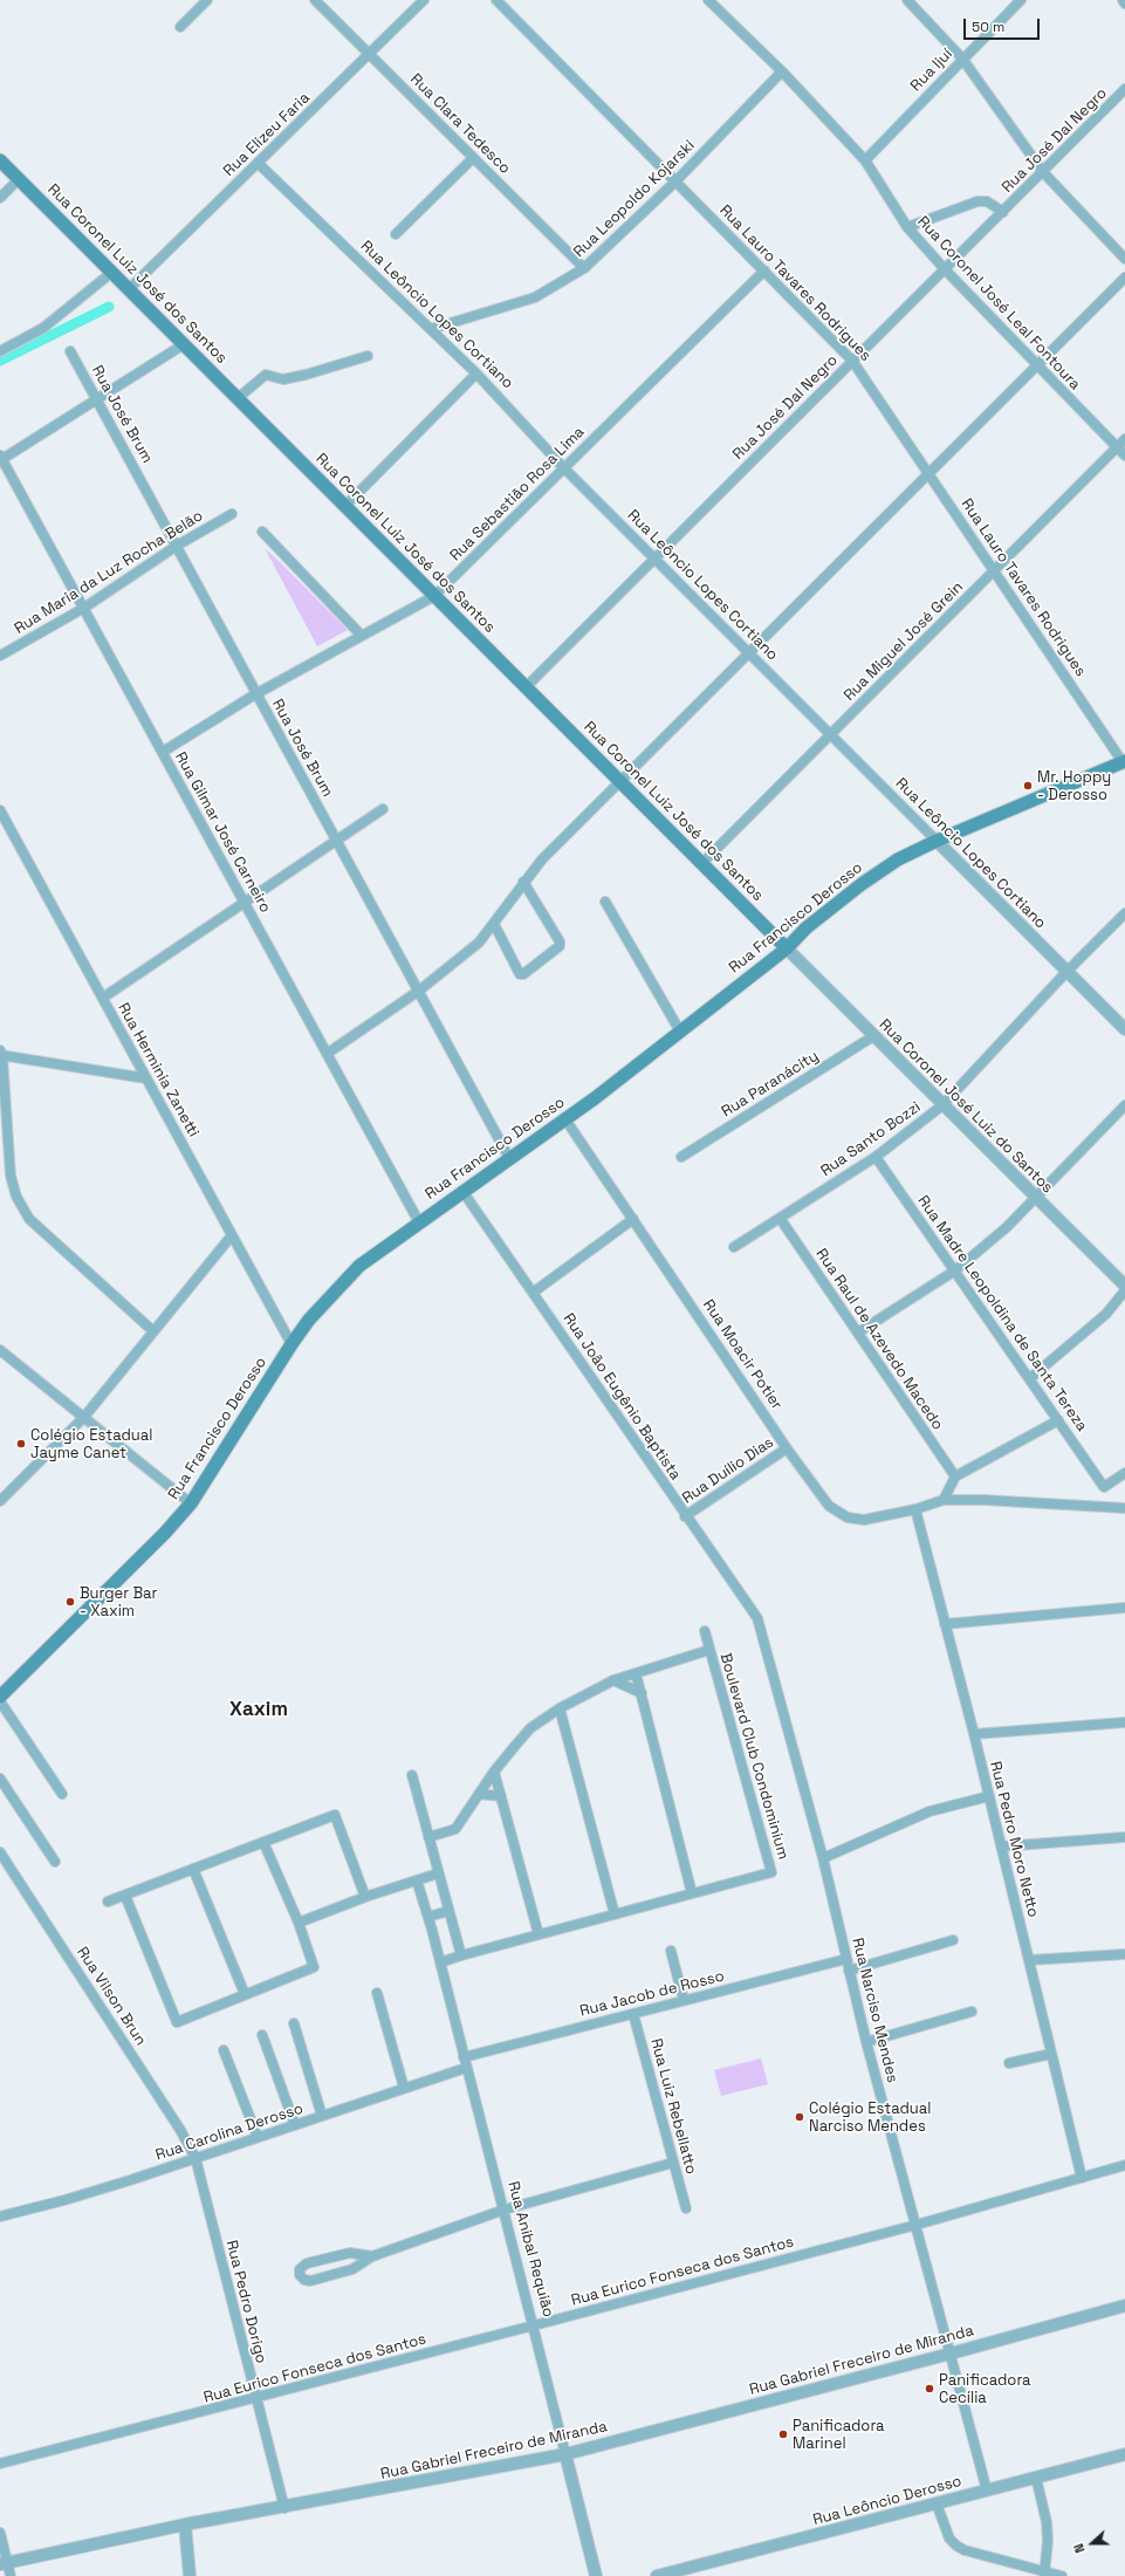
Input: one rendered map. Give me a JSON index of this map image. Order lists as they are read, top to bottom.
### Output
{
  "streets": {
    "main road": ["Rua Coronel Luiz José dos Santos", "Rua Francisco Derosso"],
    "street": [
      "Rua Ijuí",
      "Rua Clara Tedesco",
      "Rua Elizeu Faria",
      "Rua José Dal Negro",
      "Rua Leopoldo Kojarski",
      "Rua Lauro Tavares Rodrigues",
      "Rua Coronel José Leal Fontoura",
      "Rua Leôncio Lopes Cortiano",
      "Rua José Brum",
      "Rua Sebastião Rosa Lima",
      "Rua Maria da Luz Rocha Belão",
      "Rua Miguel José Grein",
      "Rua Gilmar José Carneiro",
      "Rua Herminia Zanetti",
      "Rua Paranácity",
      "Rua Coronel José Luiz do Santos",
      "Rua Santo Bozzi",
      "Rua Madre Leopoldina de Santa Tereza",
      "Rua Raul de Azevedo Macedo",
      "Rua Moacir Potier",
      "Rua João Eugênio Baptista",
      "Rua Duílio Dias",
      "Boulevard Club Condominium",
      "Rua Pedro Moro Netto",
      "Rua Jacob de Rosso",
      "Rua Vilson Brun",
      "Rua Narciso Mendes",
      "Rua Luiz Rebellatto",
      "Rua Carolina Derosso",
      "Rua Anibal Requião",
      "Rua Eurico Fonseca dos Santos",
      "Rua Pedro Dorigo",
      "Rua Gabriel Freceiro de Miranda",
      "Rua Leôncio Derosso"
    ]
  },
  "crossings": [
    ["Rua Ijuí", "Rua Coronel José Leal Fontoura"],
    ["Rua Clara Tedesco", "Rua Elizeu Faria"],
    ["Rua Clara Tedesco", "Rua Leopoldo Kojarski"],
    ["Rua Elizeu Faria", "Rua Coronel Luiz José dos Santos"],
    ["Rua Elizeu Faria", "Rua Leôncio Lopes Cortiano"],
    ["Rua José Dal Negro", "Rua Coronel Luiz José dos Santos"],
    ["Rua José Dal Negro", "Rua Lauro Tavares Rodrigues"],
    ["Rua José Dal Negro", "Rua Coronel José Leal Fontoura"],
    ["Rua José Dal Negro", "Rua Leôncio Lopes Cortiano"],
    ["Rua Leopoldo Kojarski", "Rua Lauro Tavares Rodrigues"],
    ["Rua Leopoldo Kojarski", "Rua Coronel José Leal Fontoura"],
    ["Rua Leopoldo Kojarski", "Rua Leôncio Lopes Cortiano"],
    ["Rua Coronel Luiz José dos Santos", "Rua Sebastião Rosa Lima"],
    ["Rua Coronel Luiz José dos Santos", "Rua Miguel José Grein"],
    ["Rua Coronel Luiz José dos Santos", "Rua Francisco Derosso"],
    ["Rua Coronel Luiz José dos Santos", "Rua Coronel José Luiz do Santos"],
    ["Rua Lauro Tavares Rodrigues", "Rua Sebastião Rosa Lima"],
    ["Rua Lauro Tavares Rodrigues", "Rua Miguel José Grein"],
    ["Rua Lauro Tavares Rodrigues", "Rua Francisco Derosso"],
    ["Rua Coronel José Leal Fontoura", "Rua Miguel José Grein"],
    ["Rua Leôncio Lopes Cortiano", "Rua Sebastião Rosa Lima"],
    ["Rua Leôncio Lopes Cortiano", "Rua Miguel José Grein"],
    ["Rua Leôncio Lopes Cortiano", "Rua Francisco Derosso"],
    ["Rua Leôncio Lopes Cortiano", "Rua Santo Bozzi"],
    ["Rua José Brum", "Rua Sebastião Rosa Lima"],
    ["Rua José Brum", "Rua Maria da Luz Rocha Belão"],
    ["Rua José Brum", "Rua Francisco Derosso"],
    ["Rua Sebastião Rosa Lima", "Rua Gilmar José Carneiro"],
    ["Rua Maria da Luz Rocha Belão", "Rua Gilmar José Carneiro"],
    ["Rua Gilmar José Carneiro", "Rua Francisco Derosso"],
    ["Rua Francisco Derosso", "Rua Herminia Zanetti"],
    ["Rua Francisco Derosso", "Rua Coronel José Luiz do Santos"],
    ["Rua Francisco Derosso", "Rua Moacir Potier"],
    ["Rua Francisco Derosso", "Rua João Eugênio Baptista"],
    ["Rua Paranácity", "Rua Coronel José Luiz do Santos"],
    ["Rua Coronel José Luiz do Santos", "Rua Santo Bozzi"],
    ["Rua Santo Bozzi", "Rua Madre Leopoldina de Santa Tereza"],
    ["Rua Santo Bozzi", "Rua Raul de Azevedo Macedo"],
    ["Rua Moacir Potier", "Rua Duílio Dias"],
    ["Rua Moacir Potier", "Rua Pedro Moro Netto"],
    ["Rua João Eugênio Baptista", "Rua Duílio Dias"],
    ["Rua João Eugênio Baptista", "Rua Narciso Mendes"],
    ["Boulevard Club Condominium", "Rua Anibal Requião"],
    ["Rua Pedro Moro Netto", "Rua Eurico Fonseca dos Santos"],
    ["Rua Jacob de Rosso", "Rua Narciso Mendes"],
    ["Rua Jacob de Rosso", "Rua Luiz Rebellatto"],
    ["Rua Jacob de Rosso", "Rua Anibal Requião"],
    ["Rua Vilson Brun", "Rua Carolina Derosso"],
    ["Rua Vilson Brun", "Rua Pedro Dorigo"],
    ["Rua Narciso Mendes", "Rua Eurico Fonseca dos Santos"],
    ["Rua Narciso Mendes", "Rua Gabriel Freceiro de Miranda"],
    ["Rua Narciso Mendes", "Rua Leôncio Derosso"],
    ["Rua Carolina Derosso", "Rua Anibal Requião"],
    ["Rua Carolina Derosso", "Rua Pedro Dorigo"],
    ["Rua Anibal Requião", "Rua Eurico Fonseca dos Santos"],
    ["Rua Anibal Requião", "Rua Gabriel Freceiro de Miranda"],
    ["Rua Eurico Fonseca dos Santos", "Rua Pedro Dorigo"],
    ["Rua Pedro Dorigo", "Rua Gabriel Freceiro de Miranda"]
  ],
  "districts": ["Xaxim"],
  "places": [
    "Mr. Hoppy - Derosso",
    "Colégio Estadual Jayme Canet",
    "Burger Bar - Xaxim",
    "Colégio Estadual Narciso Mendes",
    "Panificadora Cecília",
    "Panificadora Marinel"
  ],
  "scale_bar": "50 m",
  "north": "left"
}
